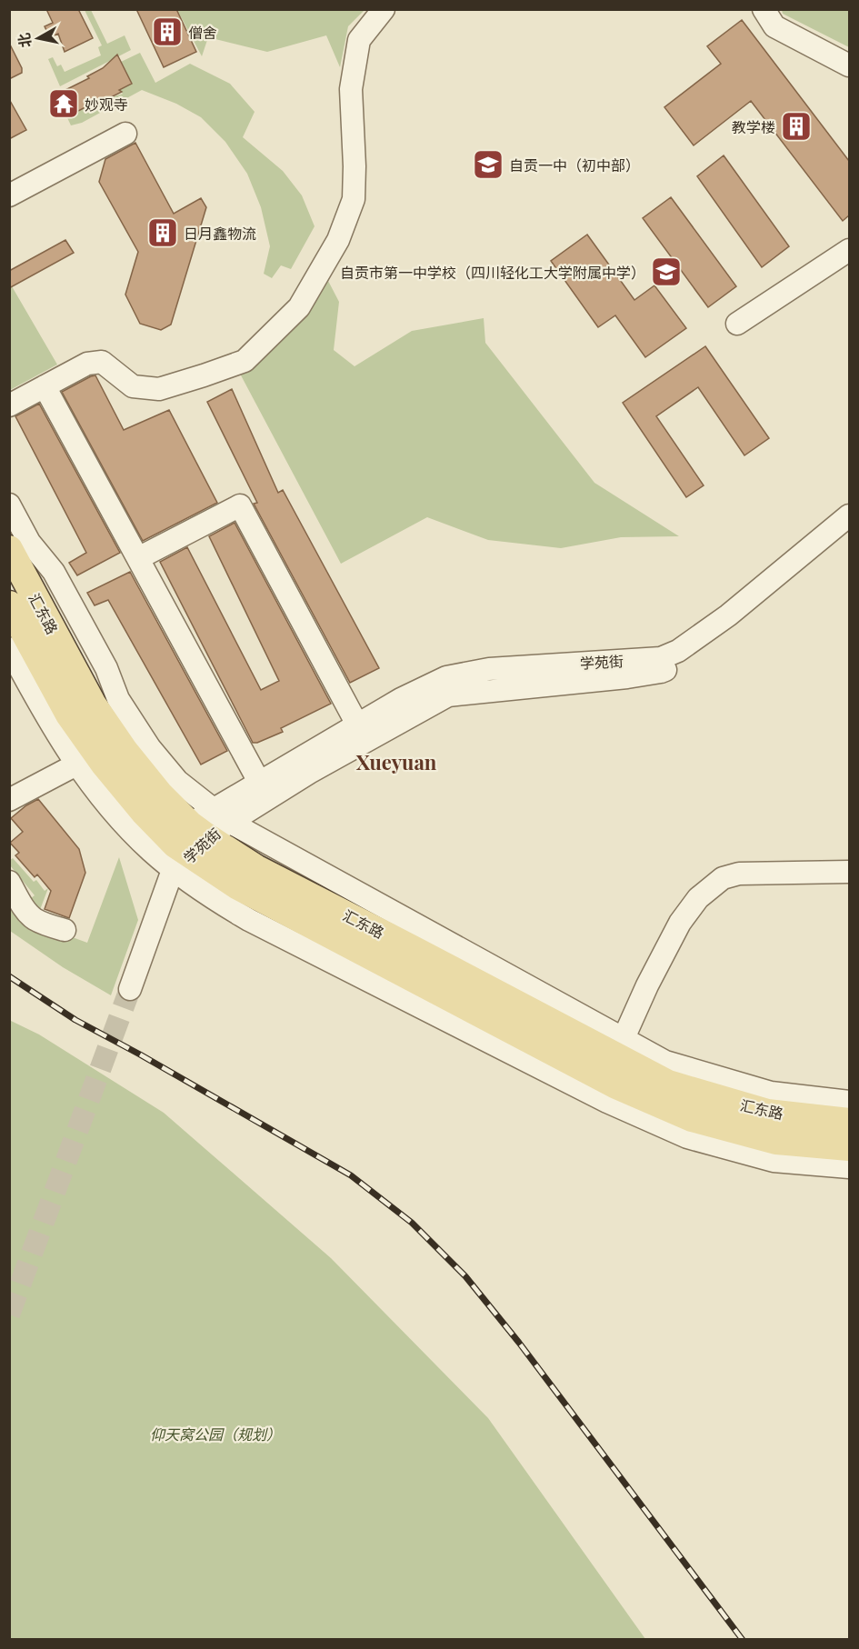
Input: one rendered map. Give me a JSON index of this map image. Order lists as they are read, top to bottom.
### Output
{
  "streets": {
    "main road": ["汇东路"],
    "street": ["学苑街"]
  },
  "crossings": [
    ["汇东路", "学苑街"]
  ],
  "districts": ["Xueyuan"],
  "parks": ["仰天窝公园（规划）"],
  "places": {
    "building": ["僧舍", "教学楼", "日月鑫物流"],
    "temple": ["妙观寺"],
    "school or university": ["自贡一中（初中部）", "自贡市第一中学校（四川轻化工大学附属中学）"]
  },
  "north": "left"
}
